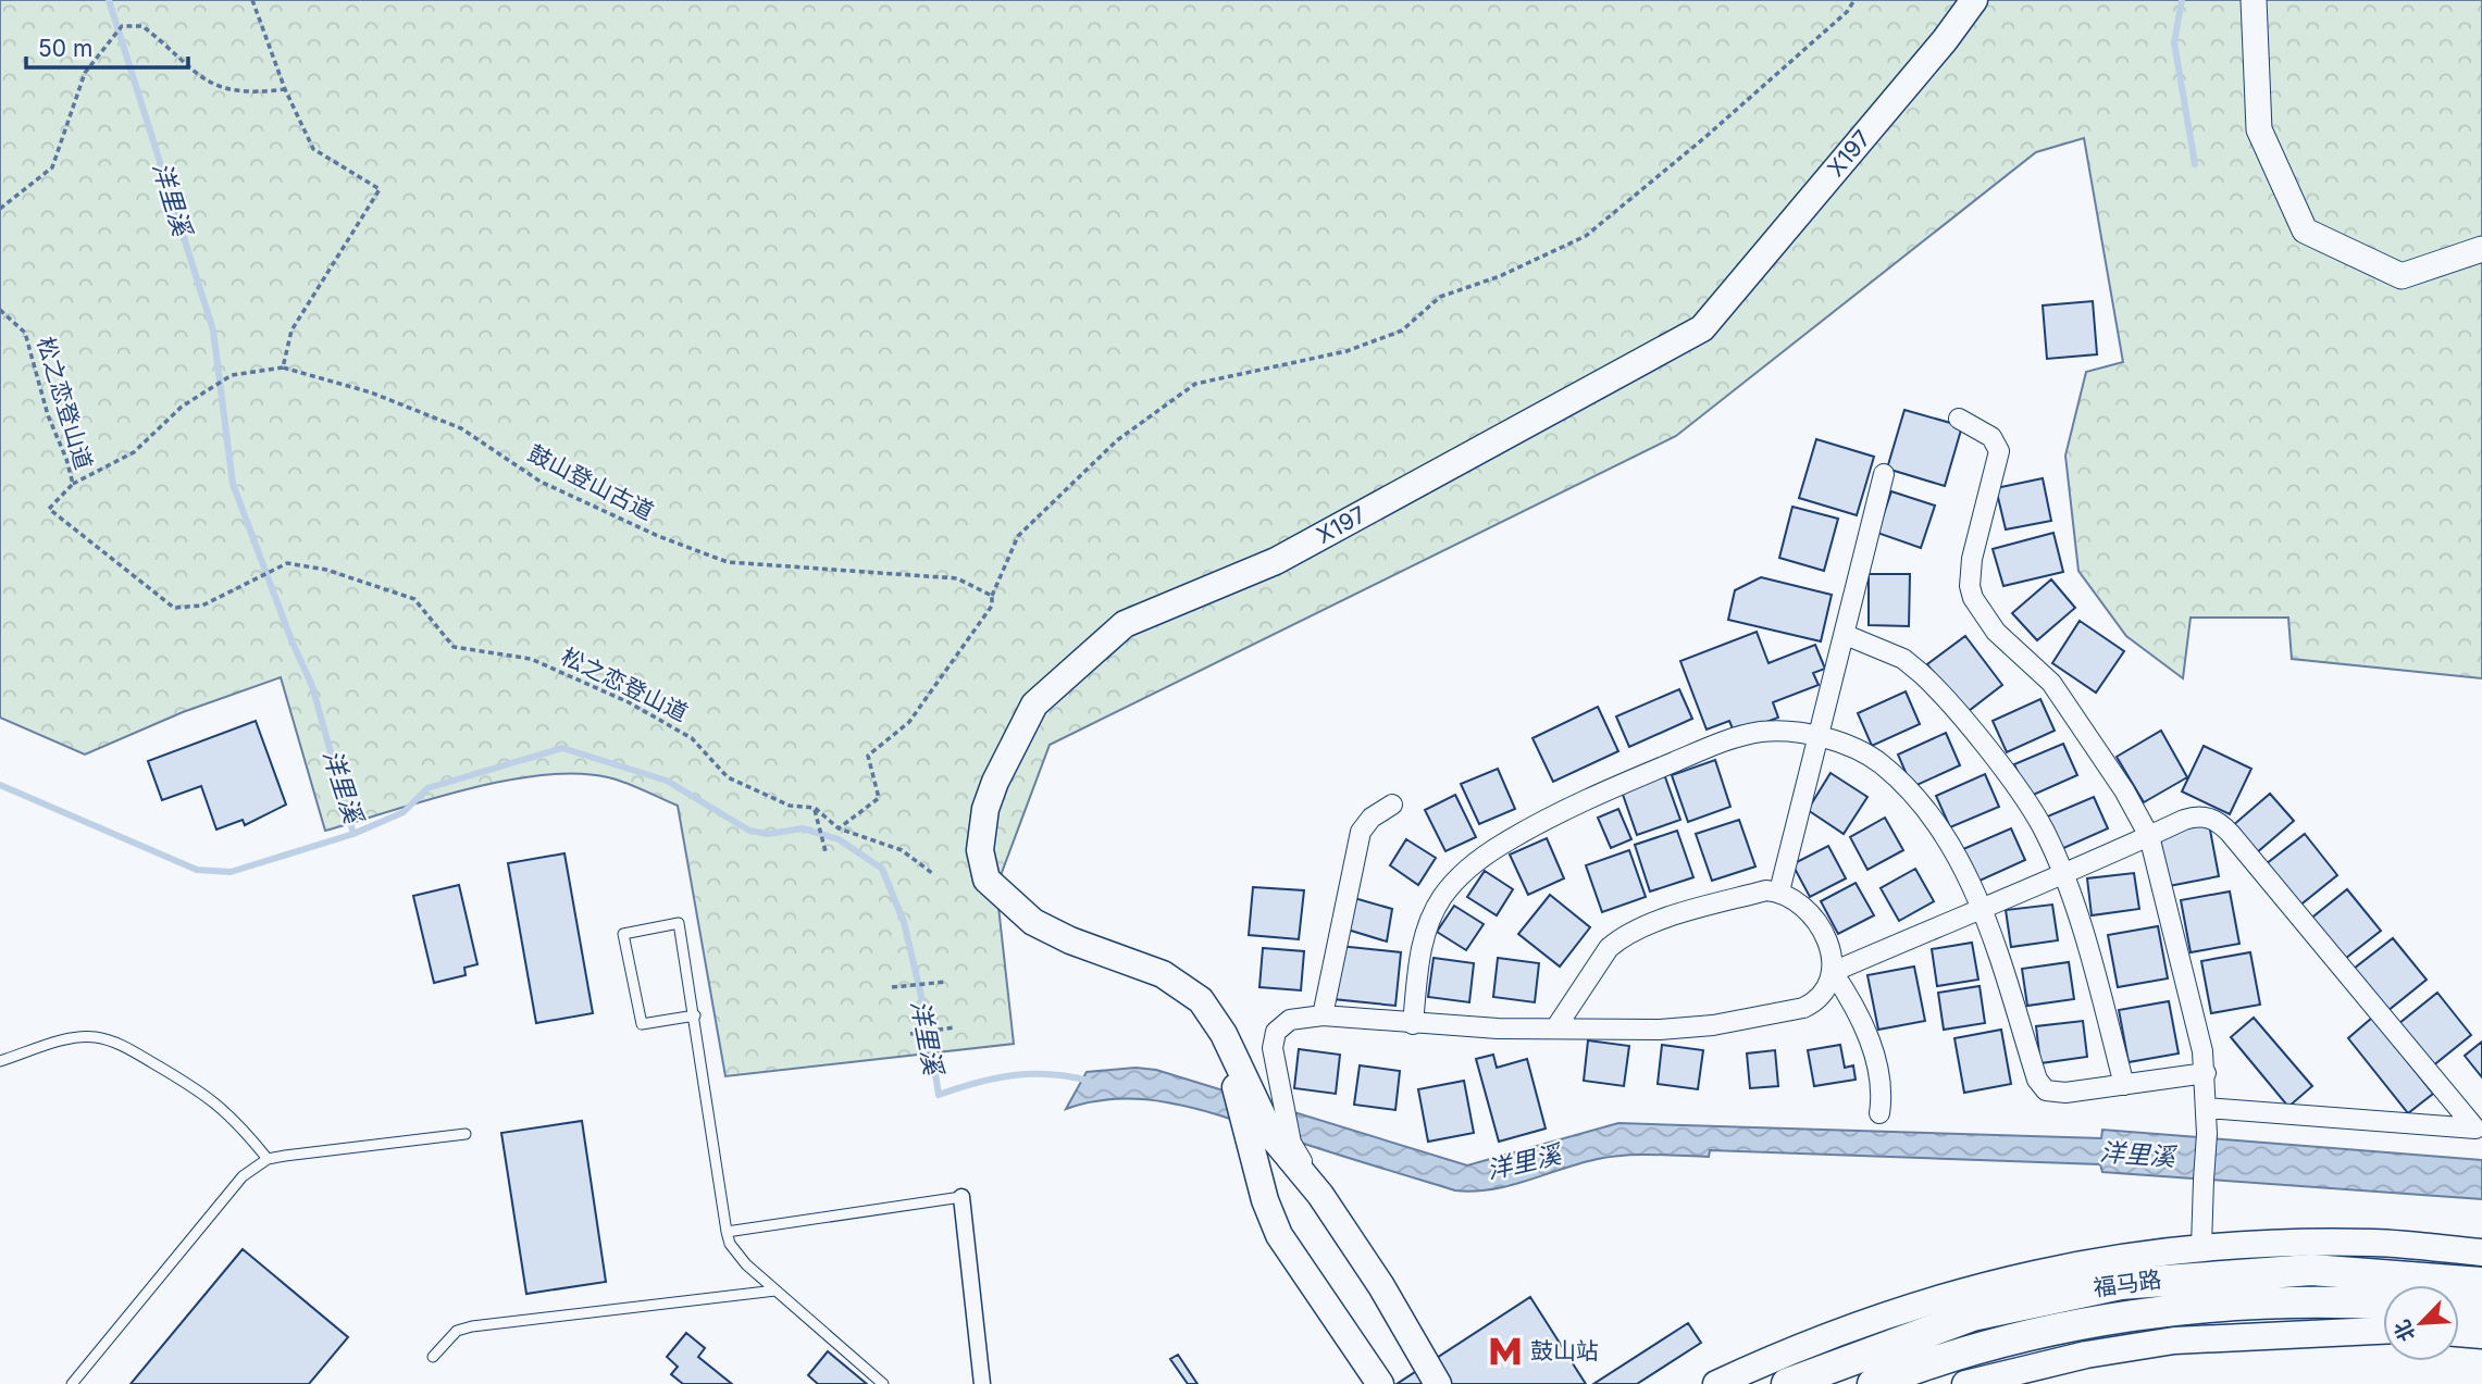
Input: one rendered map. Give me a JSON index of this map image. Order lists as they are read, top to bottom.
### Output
{
  "streets": {
    "main road": ["X197", "福马路"],
    "path": ["松之恋登山道", "鼓山登山古道"]
  },
  "water": ["洋里溪"],
  "places": {
    "metro station": ["鼓山站"]
  },
  "scale_bar": "50 m",
  "north": "bottom left"
}
